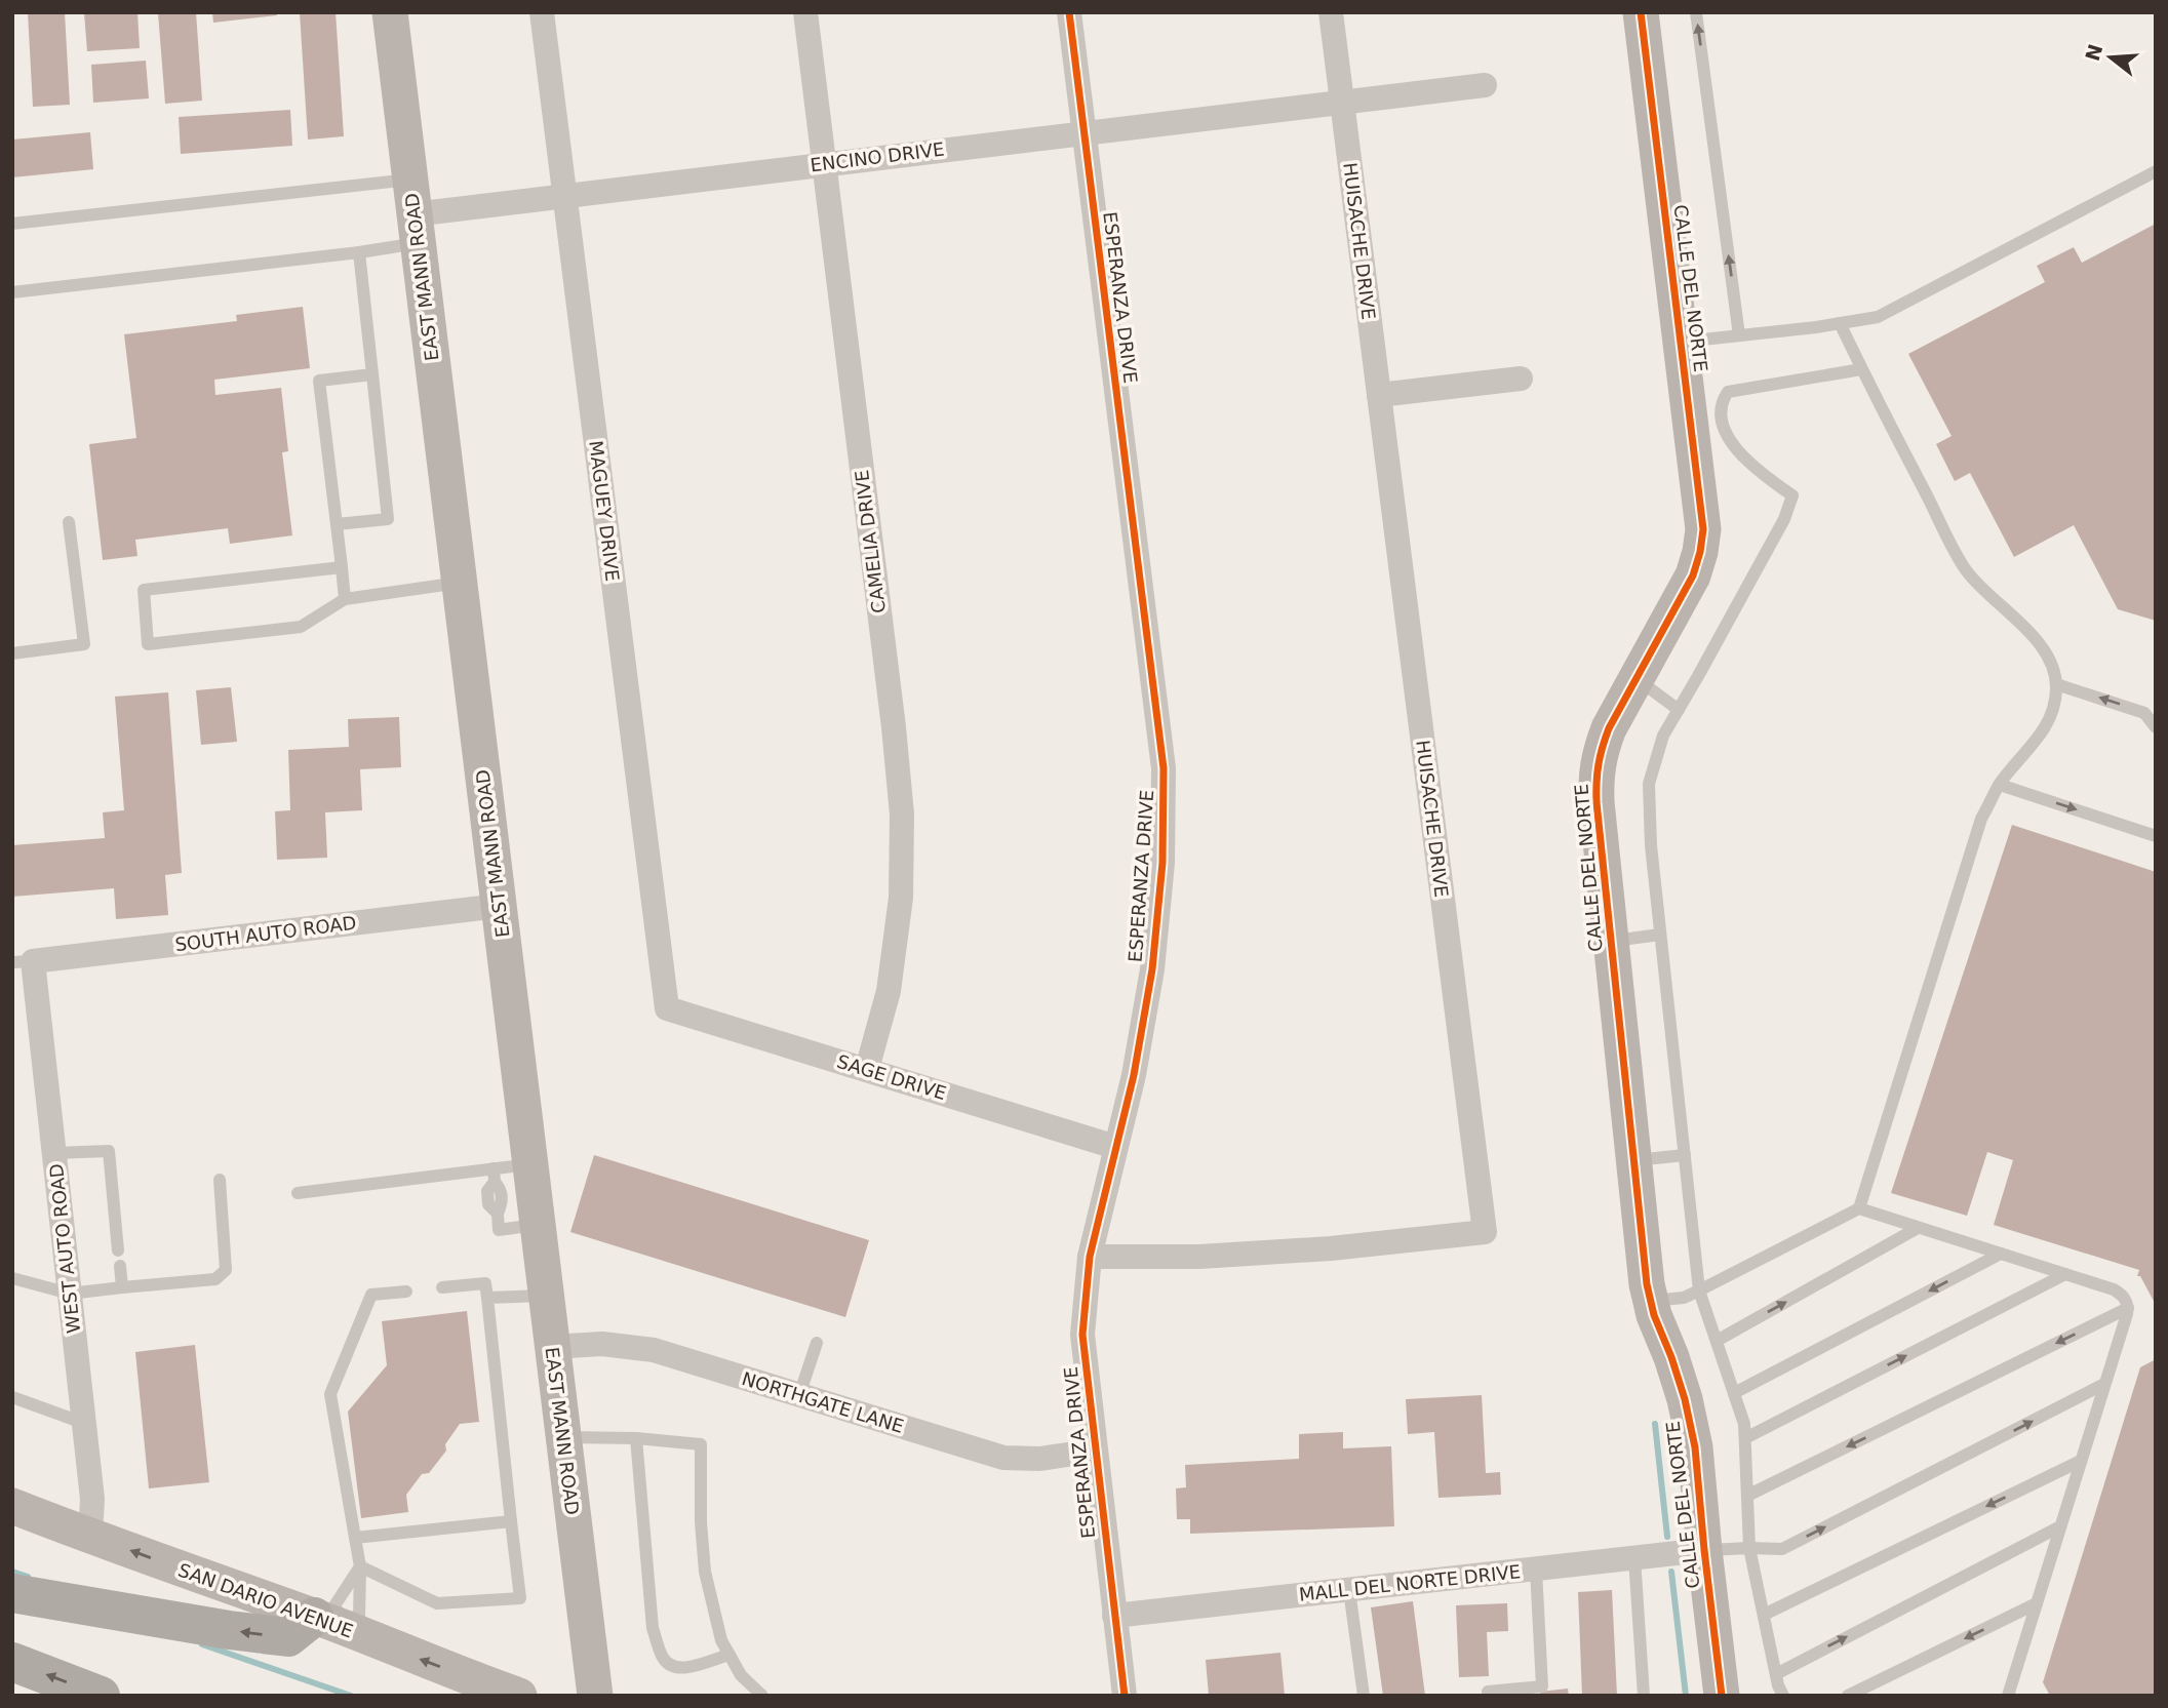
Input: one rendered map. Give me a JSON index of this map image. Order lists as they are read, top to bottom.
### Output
{
  "streets": {
    "street": [
      "ENCINO DRIVE",
      "HUISACHE DRIVE",
      "EAST MANN ROAD",
      "CALLE DEL NORTE",
      "ESPERANZA DRIVE",
      "MAGUEY DRIVE",
      "CAMELIA DRIVE",
      "SOUTH AUTO ROAD",
      "SAGE DRIVE",
      "WEST AUTO ROAD",
      "NORTHGATE LANE",
      "MALL DEL NORTE DRIVE",
      "SAN DARIO AVENUE"
    ]
  },
  "crossings": [
    ["ENCINO DRIVE", "HUISACHE DRIVE"],
    ["ENCINO DRIVE", "EAST MANN ROAD"],
    ["ENCINO DRIVE", "ESPERANZA DRIVE"],
    ["ENCINO DRIVE", "MAGUEY DRIVE"],
    ["ENCINO DRIVE", "CAMELIA DRIVE"],
    ["HUISACHE DRIVE", "ESPERANZA DRIVE"],
    ["EAST MANN ROAD", "SOUTH AUTO ROAD"],
    ["EAST MANN ROAD", "NORTHGATE LANE"],
    ["CALLE DEL NORTE", "MALL DEL NORTE DRIVE"],
    ["ESPERANZA DRIVE", "SAGE DRIVE"],
    ["ESPERANZA DRIVE", "NORTHGATE LANE"],
    ["ESPERANZA DRIVE", "MALL DEL NORTE DRIVE"],
    ["MAGUEY DRIVE", "SAGE DRIVE"],
    ["CAMELIA DRIVE", "SAGE DRIVE"],
    ["SOUTH AUTO ROAD", "WEST AUTO ROAD"],
    ["WEST AUTO ROAD", "SAN DARIO AVENUE"]
  ],
  "one_way": ["SAN DARIO AVENUE"],
  "north": "left"
}
